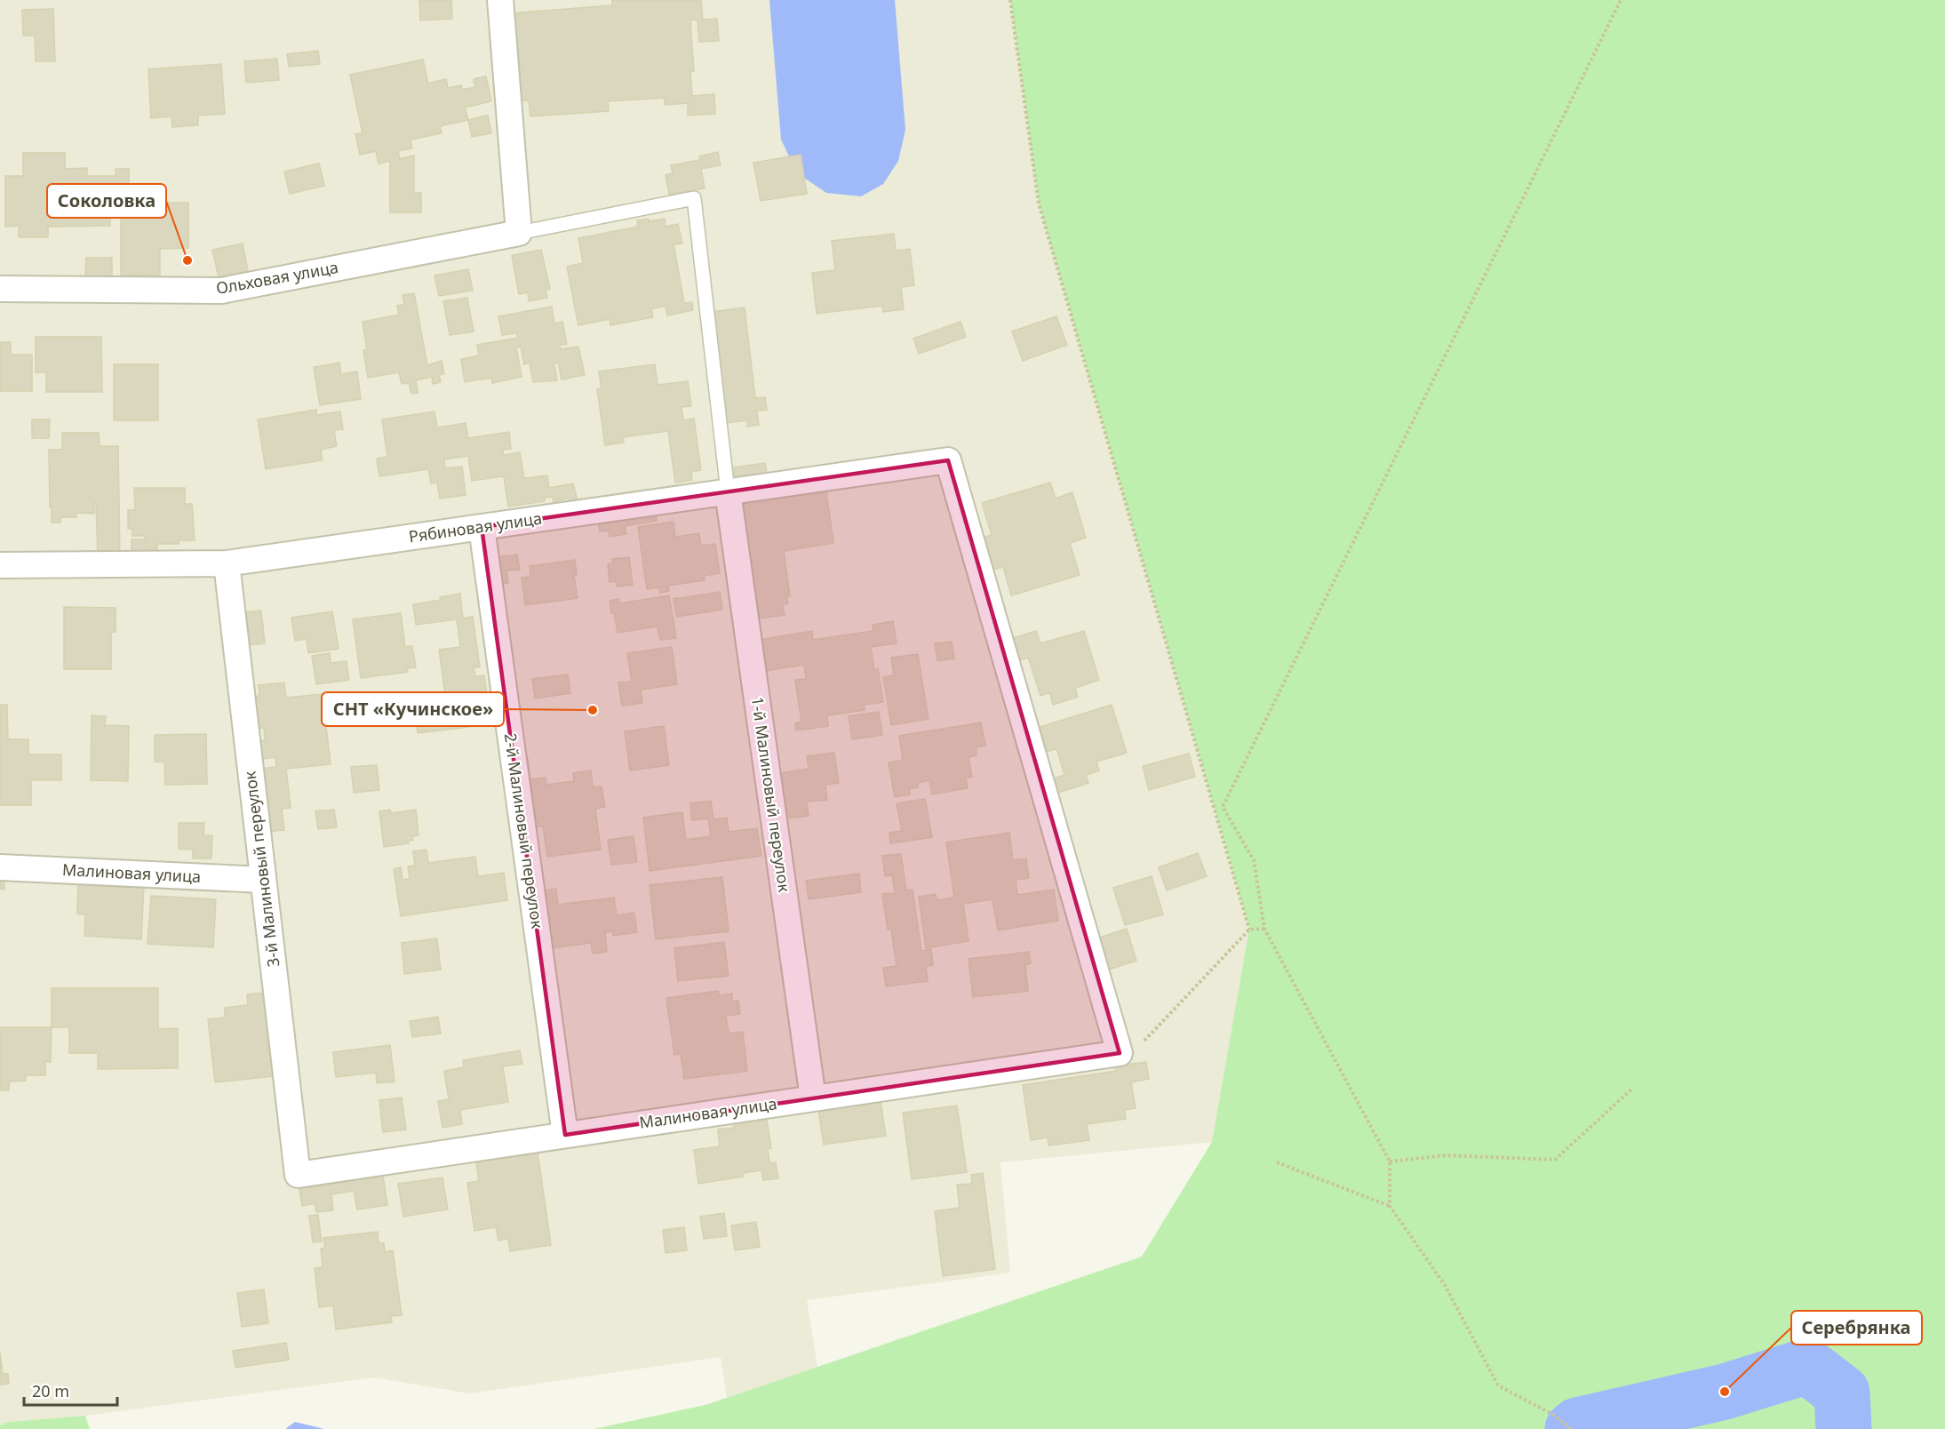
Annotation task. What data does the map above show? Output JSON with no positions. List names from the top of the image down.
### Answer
{
  "streets": {
    "street": [
      "Ольховая улица",
      "Рябиновая улица",
      "1-й Малиновый переулок",
      "2-й Малиновый переулок",
      "3-й Малиновый переулок",
      "Малиновая улица"
    ]
  },
  "crossings": [
    ["Рябиновая улица", "1-й Малиновый переулок"],
    ["Рябиновая улица", "2-й Малиновый переулок"],
    ["Рябиновая улица", "3-й Малиновый переулок"],
    ["Рябиновая улица", "Малиновая улица"],
    ["1-й Малиновый переулок", "Малиновая улица"],
    ["2-й Малиновый переулок", "Малиновая улица"],
    ["3-й Малиновый переулок", "Малиновая улица"]
  ],
  "places": ["Соколовка", "СНТ «Кучинское»", "Серебрянка"],
  "scale_bar": "20 m"
}
